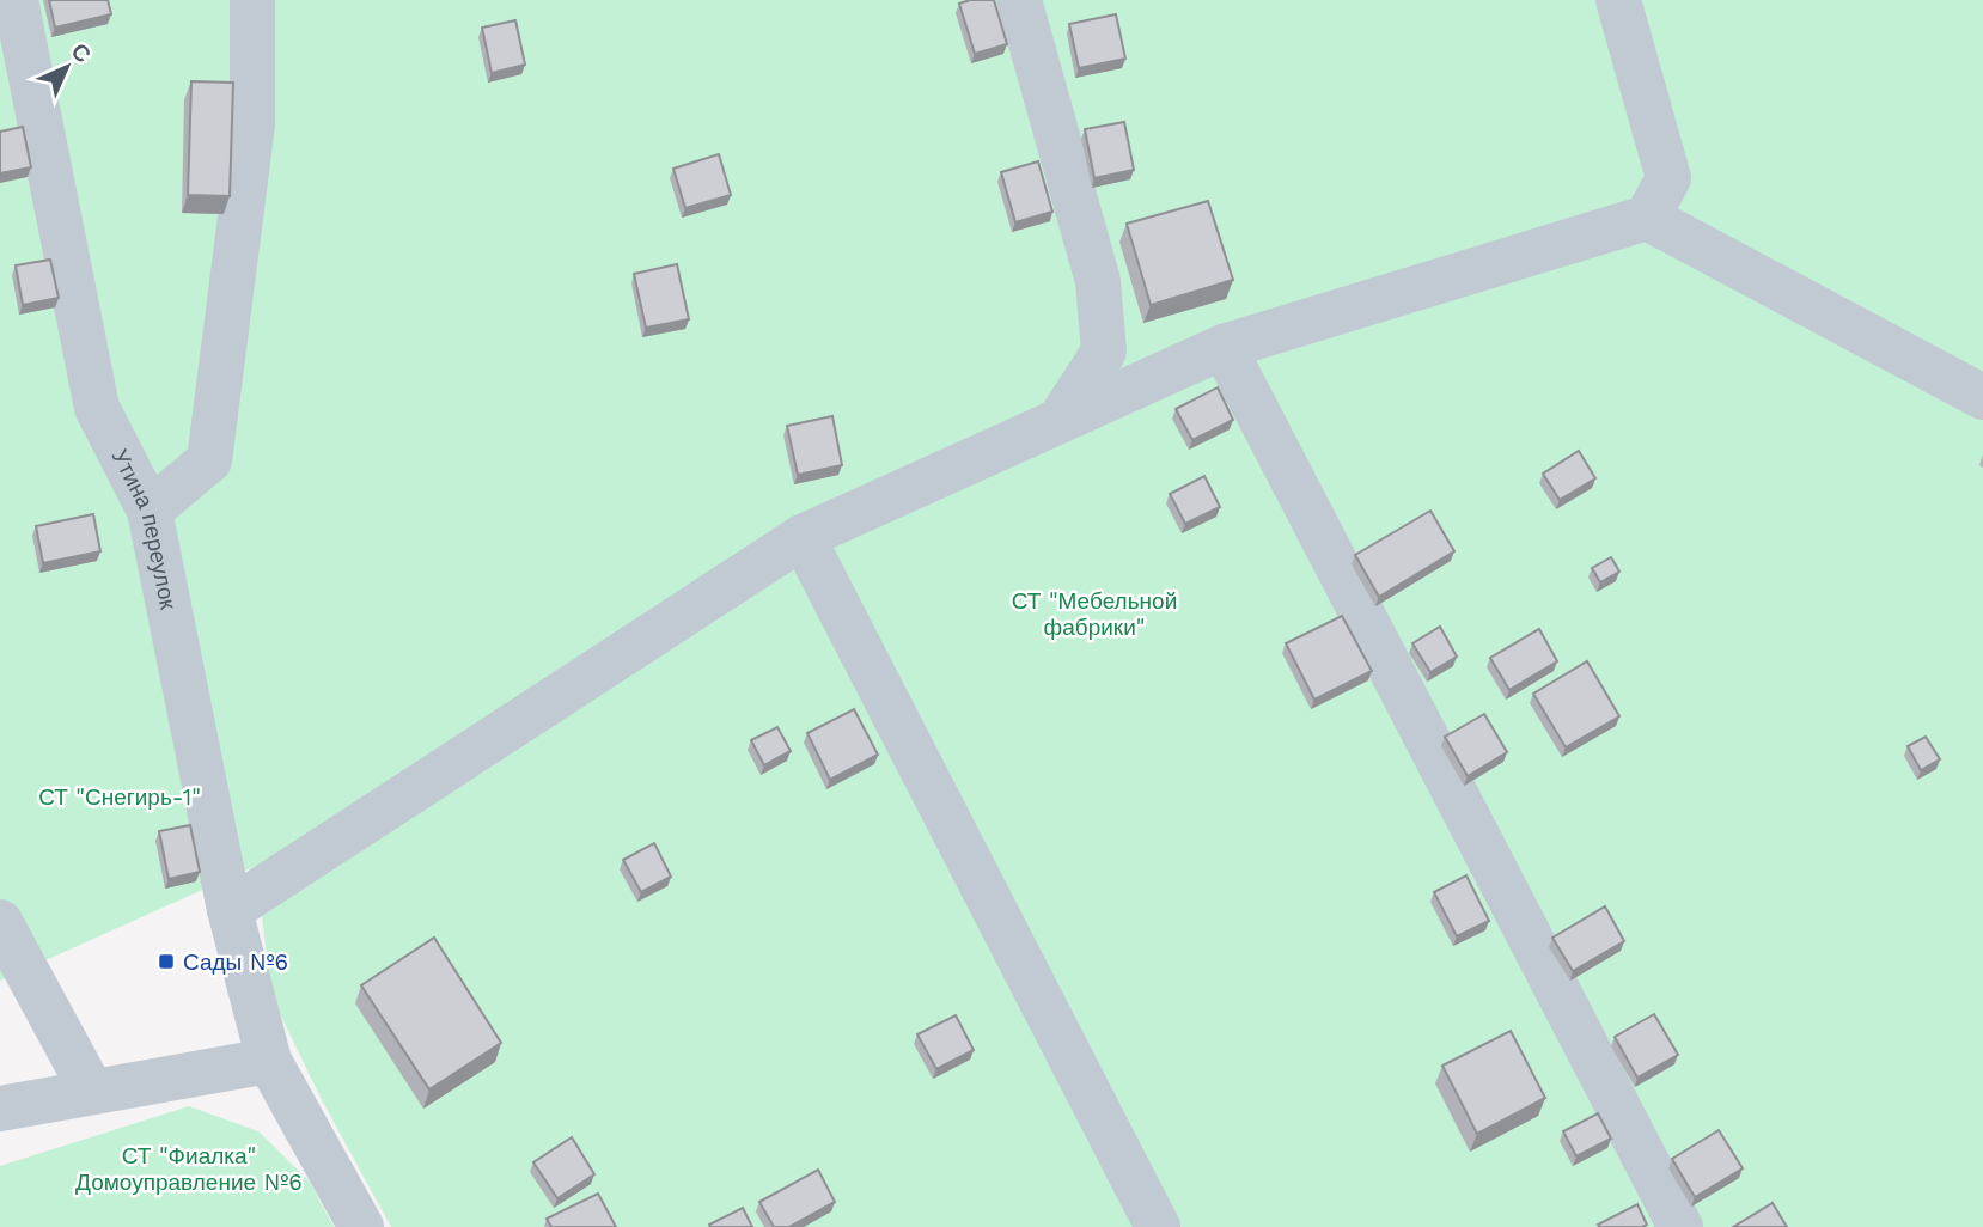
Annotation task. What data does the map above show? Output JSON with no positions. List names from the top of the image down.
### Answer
{
  "streets": {
    "street": ["Утина переулок"]
  },
  "parks": ["СТ \"Мебельной фабрики\"", "СТ \"Снегирь-1\"", "СТ \"Фиалка\" Домоуправление №6"],
  "places": {
    "transit": ["Сады №6"]
  },
  "north": "top right"
}
